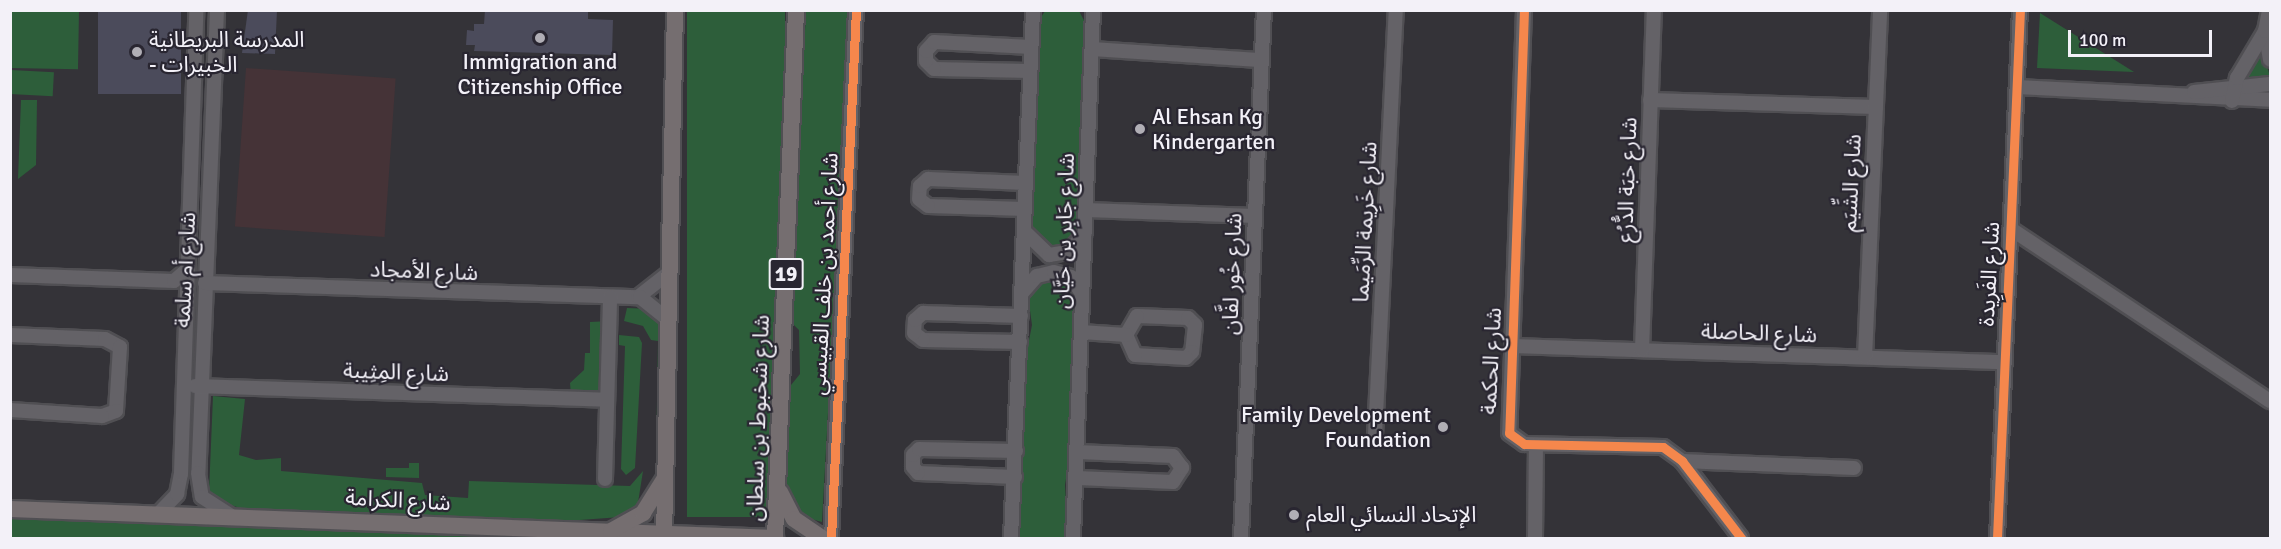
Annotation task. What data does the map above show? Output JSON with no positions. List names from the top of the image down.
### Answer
{
  "streets": {
    "main road": ["19", "شارع شخبوط بن سلطان", "شارع الكرامة"],
    "street": [
      "شارع خبَة الدُّرُع",
      "شارع الشِّيَم",
      "شارع خَرِيمة الرِّمَيما",
      "شارع جَابِر بن حَيَّان",
      "شارع أم سلمة",
      "شارع الأمجاد",
      "شارع أحمد بن خلف القبيسي",
      "شارع خُور لفَّان",
      "شارع الفَرِيدة",
      "شارع الحاصلة",
      "شارع الحكمة",
      "شارع المِثِيبة"
    ]
  },
  "crossings": [
    ["شارع خبَة الدُّرُع", "شارع الحاصلة"],
    ["شارع الشِّيَم", "شارع الحاصلة"],
    ["شارع أم سلمة", "شارع الأمجاد"],
    ["شارع أم سلمة", "شارع المِثِيبة"],
    ["شارع أم سلمة", "شارع الكرامة"],
    ["شارع الفَرِيدة", "شارع الحاصلة"],
    ["شارع الحاصلة", "شارع الحكمة"],
    ["شارع شخبوط بن سلطان", "شارع الكرامة"]
  ],
  "places": [
    "Immigration and Citizenship Office",
    "المدرسة البريطانية - الخبيرات",
    "Al Ehsan Kg Kindergarten",
    "Family Development Foundation",
    "الإتحاد النسائي العام"
  ],
  "scale_bar": "100 m"
}
